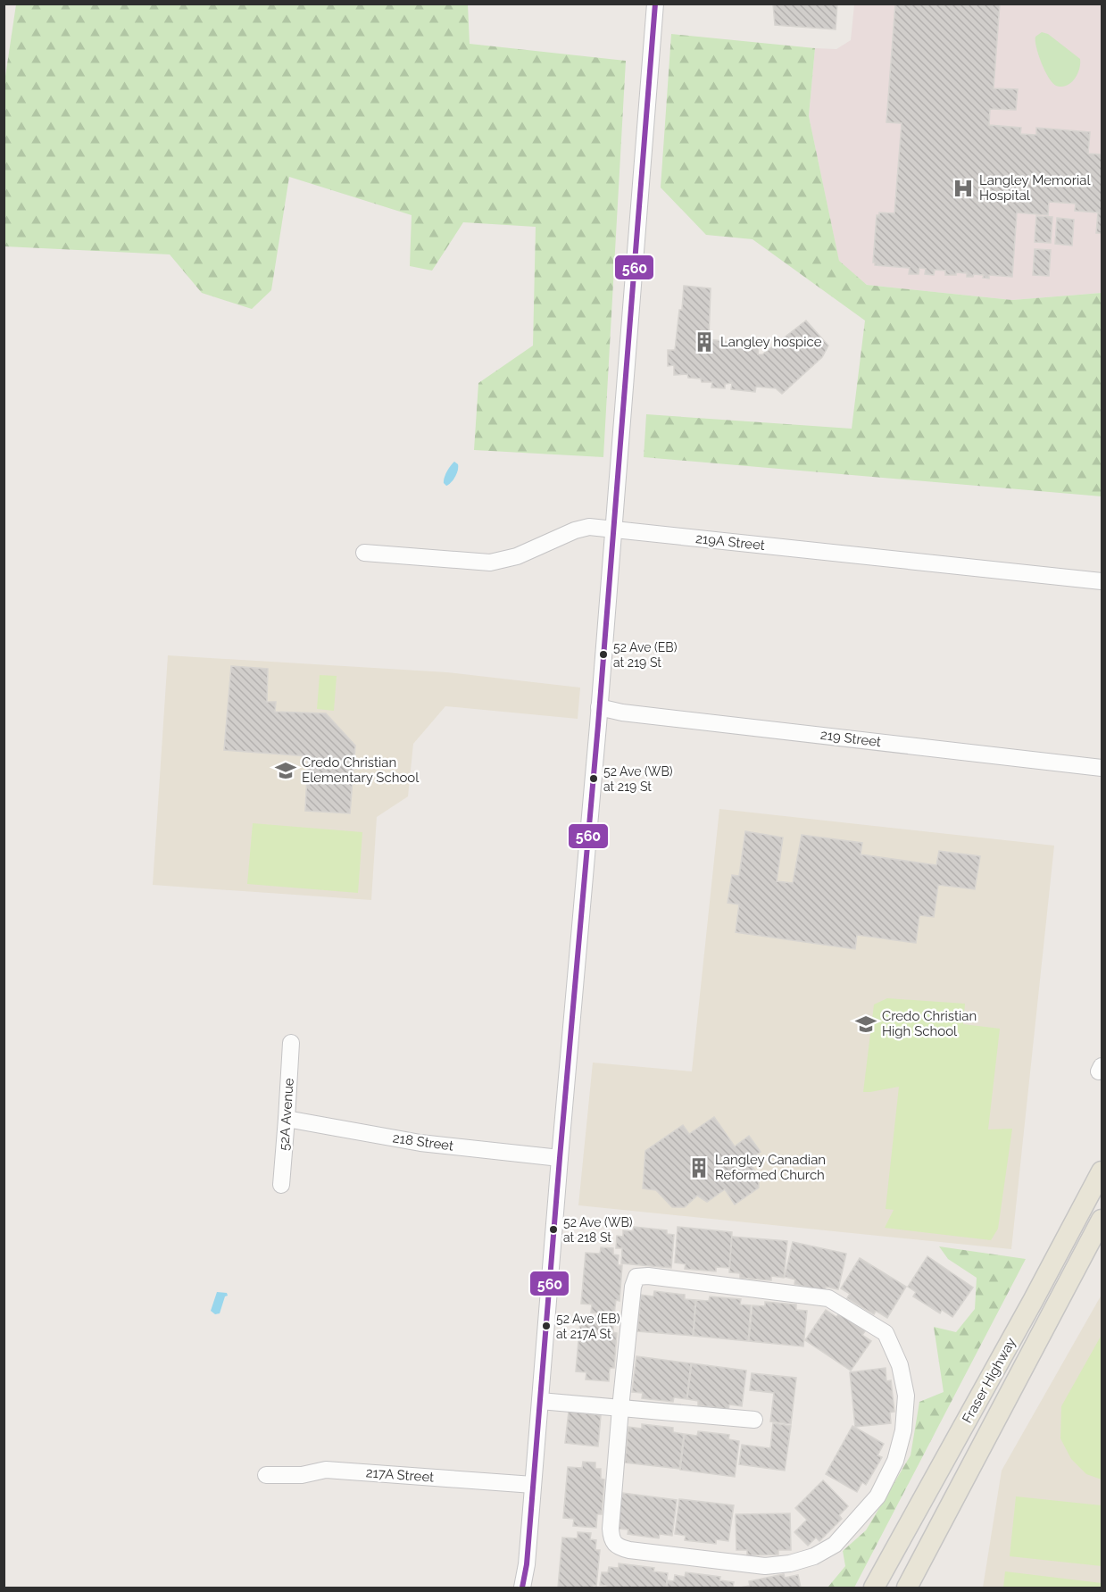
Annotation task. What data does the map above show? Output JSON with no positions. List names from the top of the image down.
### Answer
{
  "streets": {
    "main road": ["Fraser Highway"],
    "street": [
      "219A Street",
      "219 Street",
      "52A Avenue",
      "218 Street",
      "217A Street"
    ]
  },
  "crossings": [
    ["52A Avenue", "218 Street"]
  ],
  "places": {
    "hospital": ["Langley Memorial Hospital"],
    "building": ["Langley hospice", "Langley Canadian Reformed Church"],
    "other": [
      "52 Ave (EB) at 219 St",
      "52 Ave (WB) at 219 St",
      "52 Ave (WB) at 218 St",
      "52 Ave (EB) at 217A St"
    ],
    "school or university": ["Credo Christian Elementary School", "Credo Christian High School"]
  },
  "lines": ["transit line 560"]
}
